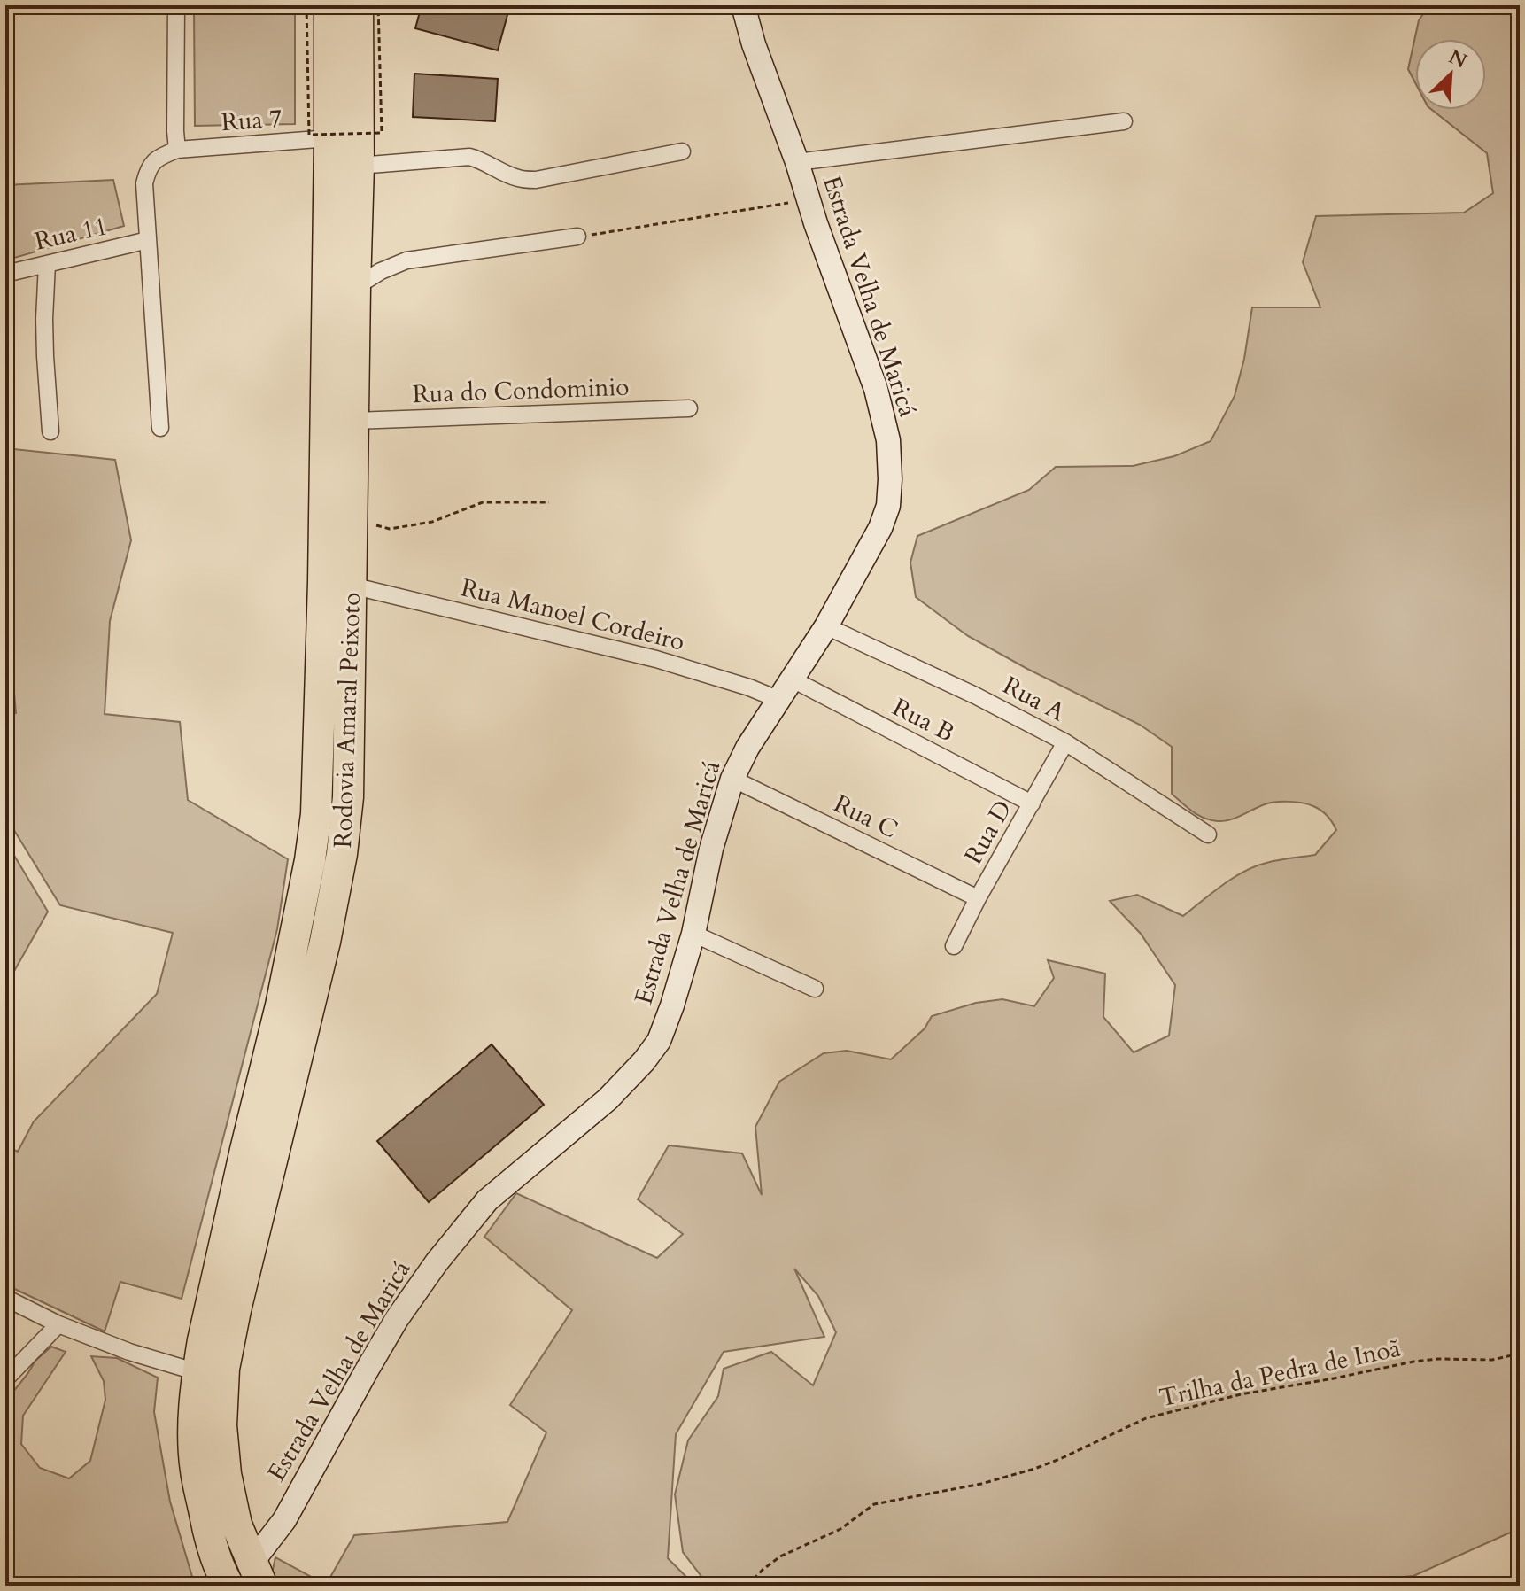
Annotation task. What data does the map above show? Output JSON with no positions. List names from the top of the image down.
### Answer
{
  "streets": {
    "highway": ["Rodovia Amaral Peixoto"],
    "street": [
      "Rua 7",
      "Rua 11",
      "Estrada Velha de Maricá",
      "Rua do Condominio",
      "Rua Manoel Cordeiro",
      "Rua A",
      "Rua B",
      "Rua C",
      "Rua D"
    ],
    "path": ["Trilha da Pedra de Inoã"]
  },
  "crossings": [
    ["Rua 7", "Rodovia Amaral Peixoto"],
    ["Estrada Velha de Maricá", "Rua Manoel Cordeiro"],
    ["Estrada Velha de Maricá", "Rua A"],
    ["Estrada Velha de Maricá", "Rua B"],
    ["Estrada Velha de Maricá", "Rodovia Amaral Peixoto"],
    ["Estrada Velha de Maricá", "Rua C"],
    ["Rua do Condominio", "Rodovia Amaral Peixoto"],
    ["Rua Manoel Cordeiro", "Rodovia Amaral Peixoto"],
    ["Rua A", "Rua D"],
    ["Rua B", "Rua D"],
    ["Rua C", "Rua D"]
  ],
  "north": "top right"
}
